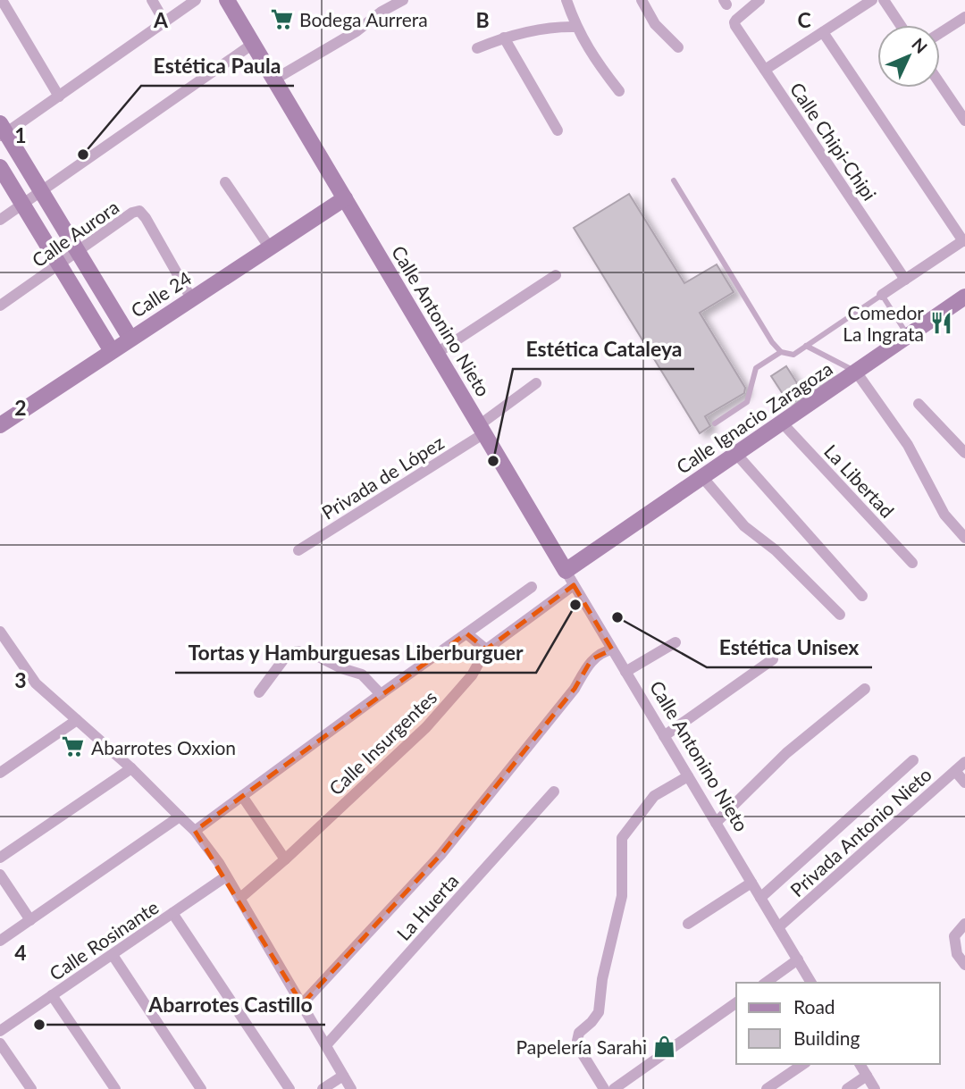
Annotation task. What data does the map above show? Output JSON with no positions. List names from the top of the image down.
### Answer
{
  "streets": {
    "main road": ["Calle 24", "Calle Antonino Nieto", "Calle Ignacio Zaragoza"],
    "street": [
      "Calle Chipi-Chipi",
      "Calle Aurora",
      "Privada de López",
      "La Libertad",
      "Calle Insurgentes",
      "Privada Antonio Nieto",
      "La Huerta",
      "Calle Rosinante"
    ]
  },
  "crossings": [
    ["Calle Aurora", "Calle 24"],
    ["Calle 24", "Calle Antonino Nieto"],
    ["Calle Antonino Nieto", "Calle Ignacio Zaragoza"],
    ["Calle Antonino Nieto", "Privada de López"],
    ["Calle Antonino Nieto", "Calle Insurgentes"],
    ["Calle Antonino Nieto", "Privada Antonio Nieto"],
    ["Calle Ignacio Zaragoza", "La Libertad"],
    ["Calle Ignacio Zaragoza", "Calle Insurgentes"]
  ],
  "places": {
    "supermarket": ["Bodega Aurrera", "Abarrotes Oxxion"],
    "other": [
      "Estética Paula",
      "Estética Cataleya",
      "Tortas y Hamburguesas Liberburguer",
      "Estética Unisex",
      "Abarrotes Castillo"
    ],
    "restaurant": ["Comedor La Ingrata"],
    "shop": ["Papelería Sarahi"]
  },
  "legend": ["Road", "Building"],
  "north": "top right",
  "grid": {
    "columns": ["A", "B", "C"],
    "rows": [
      "1",
      "2",
      "3",
      "4"
    ]
  }
}
